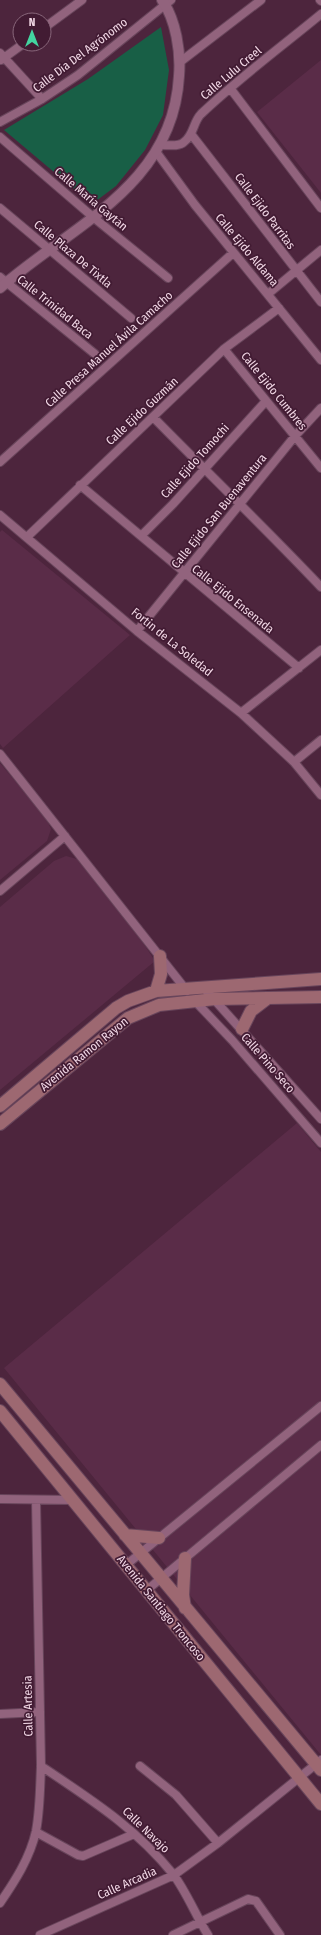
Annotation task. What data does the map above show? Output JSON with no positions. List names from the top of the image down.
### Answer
{
  "streets": {
    "main road": ["Avenida Ramon Rayon", "Avenida Santiago Troncoso"],
    "street": [
      "Calle Día Del Agrónomo",
      "Calle Lulu Creel",
      "Calle María Gaytán",
      "Calle Ejido Parritas",
      "Calle Ejido Aldama",
      "Calle Plaza De Tixtla",
      "Calle Trinidad Baca",
      "Calle Presa Manuel Ávila Camacho",
      "Calle Ejido Cumbres",
      "Calle Ejido Guzmán",
      "Calle Ejido Tomochi",
      "Calle Ejido San Buenaventura",
      "Calle Ejido Ensenada",
      "Fortin de La Soledad",
      "Calle Pino Seco",
      "Calle Artesia",
      "Calle Navajo",
      "Calle Arcadia"
    ]
  },
  "crossings": [
    ["Calle Lulu Creel", "Calle Ejido Parritas"],
    ["Calle Ejido Aldama", "Calle Presa Manuel Ávila Camacho"],
    ["Calle Ejido Aldama", "Calle Ejido Guzmán"],
    ["Calle Ejido Cumbres", "Calle Ejido Guzmán"],
    ["Calle Ejido Cumbres", "Calle Ejido Tomochi"],
    ["Calle Ejido Cumbres", "Calle Ejido San Buenaventura"],
    ["Calle Ejido Guzmán", "Calle Ejido Ensenada"],
    ["Calle Ejido Guzmán", "Fortin de La Soledad"],
    ["Calle Ejido Tomochi", "Calle Ejido Ensenada"],
    ["Calle Ejido San Buenaventura", "Calle Ejido Ensenada"],
    ["Calle Ejido San Buenaventura", "Fortin de La Soledad"],
    ["Avenida Ramon Rayon", "Calle Pino Seco"],
    ["Avenida Santiago Troncoso", "Calle Arcadia"],
    ["Calle Artesia", "Calle Navajo"],
    ["Calle Navajo", "Calle Arcadia"]
  ],
  "north": "top"
}
